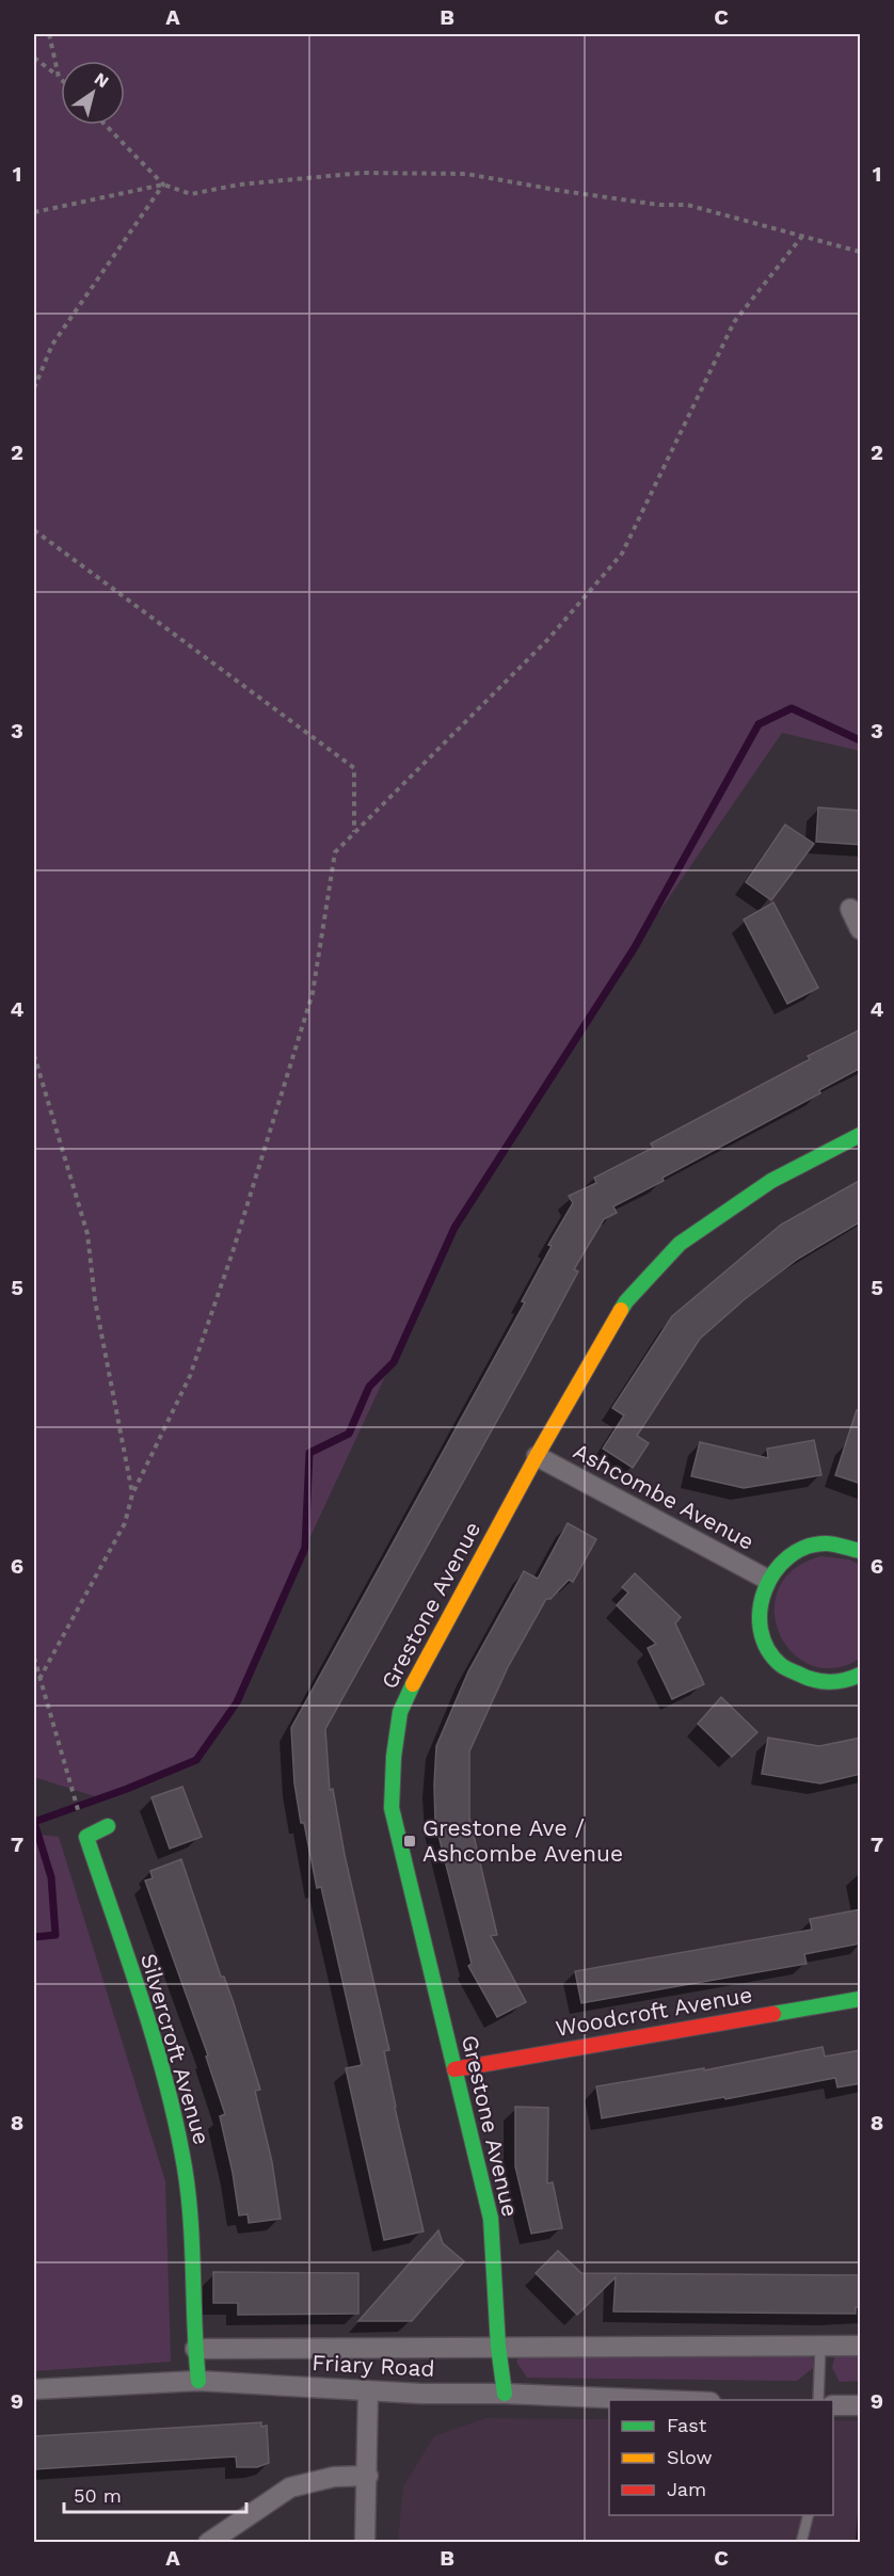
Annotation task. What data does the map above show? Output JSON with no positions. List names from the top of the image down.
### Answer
{
  "streets": {
    "street": [
      "Ashcombe Avenue",
      "Grestone Avenue",
      "Woodcroft Avenue",
      "Silvercroft Avenue",
      "Friary Road"
    ]
  },
  "crossings": [
    ["Ashcombe Avenue", "Grestone Avenue"],
    ["Grestone Avenue", "Woodcroft Avenue"],
    ["Grestone Avenue", "Friary Road"],
    ["Silvercroft Avenue", "Friary Road"]
  ],
  "places": {
    "transit": ["Grestone Ave / Ashcombe Avenue"]
  },
  "legend": ["Fast", "Slow", "Jam"],
  "scale_bar": "50 m",
  "north": "top right",
  "grid": {
    "columns": ["A", "B", "C"],
    "rows": [
      "1",
      "2",
      "3",
      "4",
      "5",
      "6",
      "7",
      "8",
      "9"
    ]
  }
}
